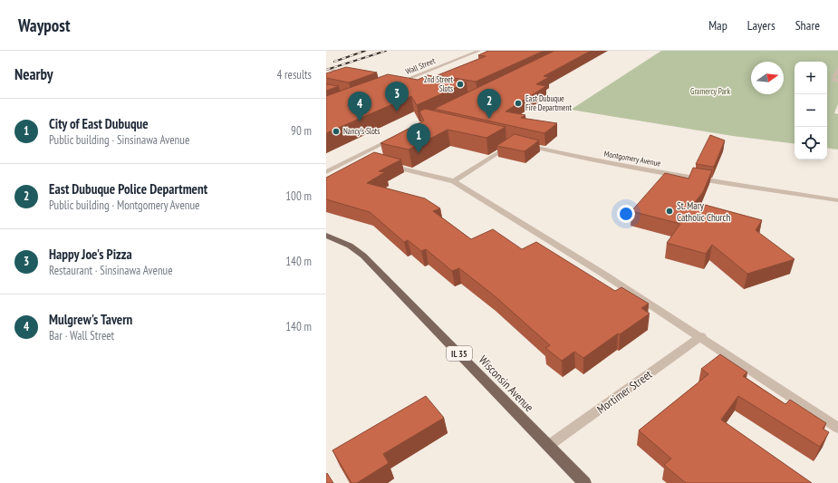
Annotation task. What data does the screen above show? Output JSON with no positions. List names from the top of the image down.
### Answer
{
  "streets": {
    "main road": ["IL 35", "Wisconsin Avenue"],
    "street": ["Wall Street", "Montgomery Avenue", "Mortimer Street"]
  },
  "crossings": [
    ["Wisconsin Avenue", "Mortimer Street"]
  ],
  "parks": ["Gramercy Park"],
  "places": [
    "2nd Street Slots",
    "East Dubuque Fire Department",
    "Nancy's Slots",
    "St. Mary Catholic Church"
  ],
  "north": "right",
  "page": {
    "header": "Waypost",
    "nav": ["Map", "Layers", "Share"],
    "heading": ["Nearby", "4 results"],
    "map_buttons": ["+", "−"],
    "pins": [
      "3",
      "2",
      "4",
      "1"
    ],
    "list": [
      {
        "mark": "1",
        "name": "City of East Dubuque",
        "note": "Public building · Sinsinawa Avenue",
        "value": "90 m"
      },
      {
        "mark": "2",
        "name": "East Dubuque Police Department",
        "note": "Public building · Montgomery Avenue",
        "value": "100 m"
      },
      {
        "mark": "3",
        "name": "Happy Joe's Pizza",
        "note": "Restaurant · Sinsinawa Avenue",
        "value": "140 m"
      },
      {
        "mark": "4",
        "name": "Mulgrew's Tavern",
        "note": "Bar · Wall Street",
        "value": "140 m"
      }
    ]
  }
}
